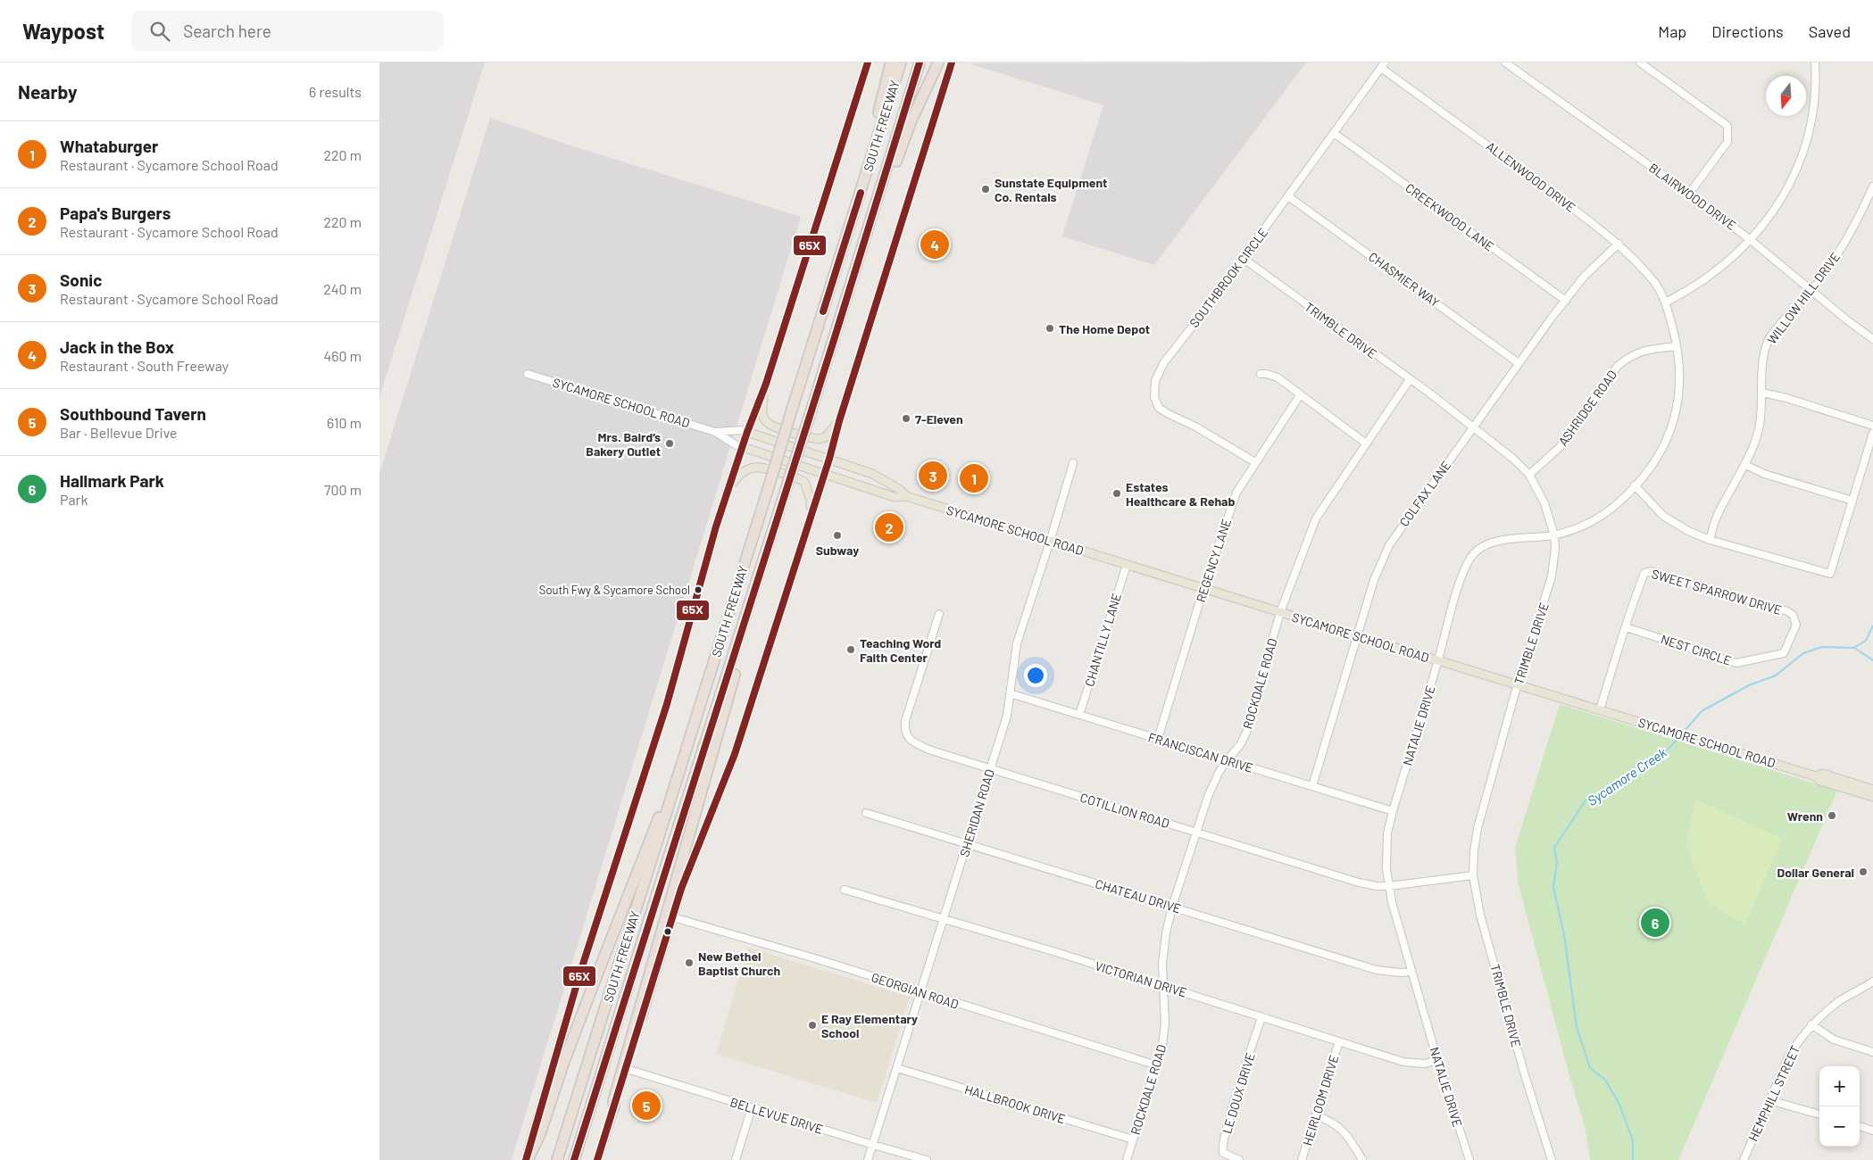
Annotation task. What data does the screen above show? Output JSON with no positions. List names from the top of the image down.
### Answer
{
  "streets": {
    "highway": ["SOUTH FREEWAY"],
    "main road": ["SYCAMORE SCHOOL ROAD"],
    "street": [
      "ALLENWOOD DRIVE",
      "BLAIRWOOD DRIVE",
      "CREEKWOOD LANE",
      "SOUTHBROOK CIRCLE",
      "CHASMIER WAY",
      "WILLOW HILL DRIVE",
      "TRIMBLE DRIVE",
      "ASHRIDGE ROAD",
      "COLFAX LANE",
      "REGENCY LANE",
      "SWEET SPARROW DRIVE",
      "CHANTILLY LANE",
      "NEST CIRCLE",
      "ROCKDALE ROAD",
      "NATALIE DRIVE",
      "FRANCISCAN DRIVE",
      "COTILLION ROAD",
      "SHERIDAN ROAD",
      "CHATEAU DRIVE",
      "VICTORIAN DRIVE",
      "GEORGIAN ROAD",
      "LE DOUX DRIVE",
      "HEMPHILL STREET",
      "HEIRLOOM DRIVE",
      "HALLBROOK DRIVE",
      "BELLEVUE DRIVE"
    ]
  },
  "crossings": [
    ["ALLENWOOD DRIVE", "SOUTHBROOK CIRCLE"],
    ["ALLENWOOD DRIVE", "COLFAX LANE"],
    ["ALLENWOOD DRIVE", "NATALIE DRIVE"],
    ["BLAIRWOOD DRIVE", "WILLOW HILL DRIVE"],
    ["CREEKWOOD LANE", "SOUTHBROOK CIRCLE"],
    ["CREEKWOOD LANE", "COLFAX LANE"],
    ["SOUTHBROOK CIRCLE", "CHASMIER WAY"],
    ["SOUTHBROOK CIRCLE", "TRIMBLE DRIVE"],
    ["SOUTHBROOK CIRCLE", "REGENCY LANE"],
    ["CHASMIER WAY", "COLFAX LANE"],
    ["TRIMBLE DRIVE", "SYCAMORE SCHOOL ROAD"],
    ["TRIMBLE DRIVE", "ASHRIDGE ROAD"],
    ["TRIMBLE DRIVE", "COLFAX LANE"],
    ["TRIMBLE DRIVE", "ROCKDALE ROAD"],
    ["TRIMBLE DRIVE", "NATALIE DRIVE"],
    ["TRIMBLE DRIVE", "COTILLION ROAD"],
    ["SYCAMORE SCHOOL ROAD", "COLFAX LANE"],
    ["SYCAMORE SCHOOL ROAD", "REGENCY LANE"],
    ["SYCAMORE SCHOOL ROAD", "SWEET SPARROW DRIVE"],
    ["SYCAMORE SCHOOL ROAD", "CHANTILLY LANE"],
    ["SYCAMORE SCHOOL ROAD", "ROCKDALE ROAD"],
    ["SYCAMORE SCHOOL ROAD", "NATALIE DRIVE"],
    ["SYCAMORE SCHOOL ROAD", "SHERIDAN ROAD"],
    ["ASHRIDGE ROAD", "NATALIE DRIVE"],
    ["COLFAX LANE", "FRANCISCAN DRIVE"],
    ["REGENCY LANE", "FRANCISCAN DRIVE"],
    ["SWEET SPARROW DRIVE", "NEST CIRCLE"],
    ["CHANTILLY LANE", "FRANCISCAN DRIVE"],
    ["ROCKDALE ROAD", "FRANCISCAN DRIVE"],
    ["ROCKDALE ROAD", "COTILLION ROAD"],
    ["ROCKDALE ROAD", "CHATEAU DRIVE"],
    ["ROCKDALE ROAD", "VICTORIAN DRIVE"],
    ["ROCKDALE ROAD", "GEORGIAN ROAD"],
    ["ROCKDALE ROAD", "HALLBROOK DRIVE"],
    ["NATALIE DRIVE", "FRANCISCAN DRIVE"],
    ["NATALIE DRIVE", "COTILLION ROAD"],
    ["NATALIE DRIVE", "CHATEAU DRIVE"],
    ["NATALIE DRIVE", "VICTORIAN DRIVE"],
    ["FRANCISCAN DRIVE", "SHERIDAN ROAD"],
    ["COTILLION ROAD", "SHERIDAN ROAD"],
    ["SHERIDAN ROAD", "CHATEAU DRIVE"],
    ["SHERIDAN ROAD", "VICTORIAN DRIVE"],
    ["SHERIDAN ROAD", "GEORGIAN ROAD"],
    ["SHERIDAN ROAD", "HALLBROOK DRIVE"],
    ["SHERIDAN ROAD", "BELLEVUE DRIVE"],
    ["VICTORIAN DRIVE", "LE DOUX DRIVE"],
    ["VICTORIAN DRIVE", "HEIRLOOM DRIVE"]
  ],
  "water": ["Sycamore Creek"],
  "places": [
    "Sunstate Equipment Co. Rentals",
    "The Home Depot",
    "7-Eleven",
    "Mrs. Baird’s Bakery Outlet",
    "Estates Healthcare & Rehab",
    "Subway",
    "South Fwy & Sycamore School",
    "Teaching Word Faith Center",
    "Wrenn",
    "Dollar General",
    "New Bethel Baptist Church",
    "E Ray Elementary School"
  ],
  "lines": ["transit line 65X"],
  "north": "bottom",
  "page": {
    "header": "Waypost",
    "search": "Search here",
    "nav": ["Map", "Directions", "Saved"],
    "heading": ["Nearby", "6 results"],
    "list": [
      {
        "mark": "1",
        "name": "Whataburger",
        "note": "Restaurant · Sycamore School Road",
        "value": "220 m"
      },
      {
        "mark": "2",
        "name": "Papa's Burgers",
        "note": "Restaurant · Sycamore School Road",
        "value": "220 m"
      },
      {
        "mark": "3",
        "name": "Sonic",
        "note": "Restaurant · Sycamore School Road",
        "value": "240 m"
      },
      {
        "mark": "4",
        "name": "Jack in the Box",
        "note": "Restaurant · South Freeway",
        "value": "460 m"
      },
      {
        "mark": "5",
        "name": "Southbound Tavern",
        "note": "Bar · Bellevue Drive",
        "value": "610 m"
      },
      {
        "mark": "6",
        "name": "Hallmark Park",
        "note": "Park",
        "value": "700 m"
      }
    ],
    "pins": [
      "4",
      "3",
      "1",
      "2",
      "6",
      "5"
    ],
    "map_buttons": ["+", "−"]
  }
}
